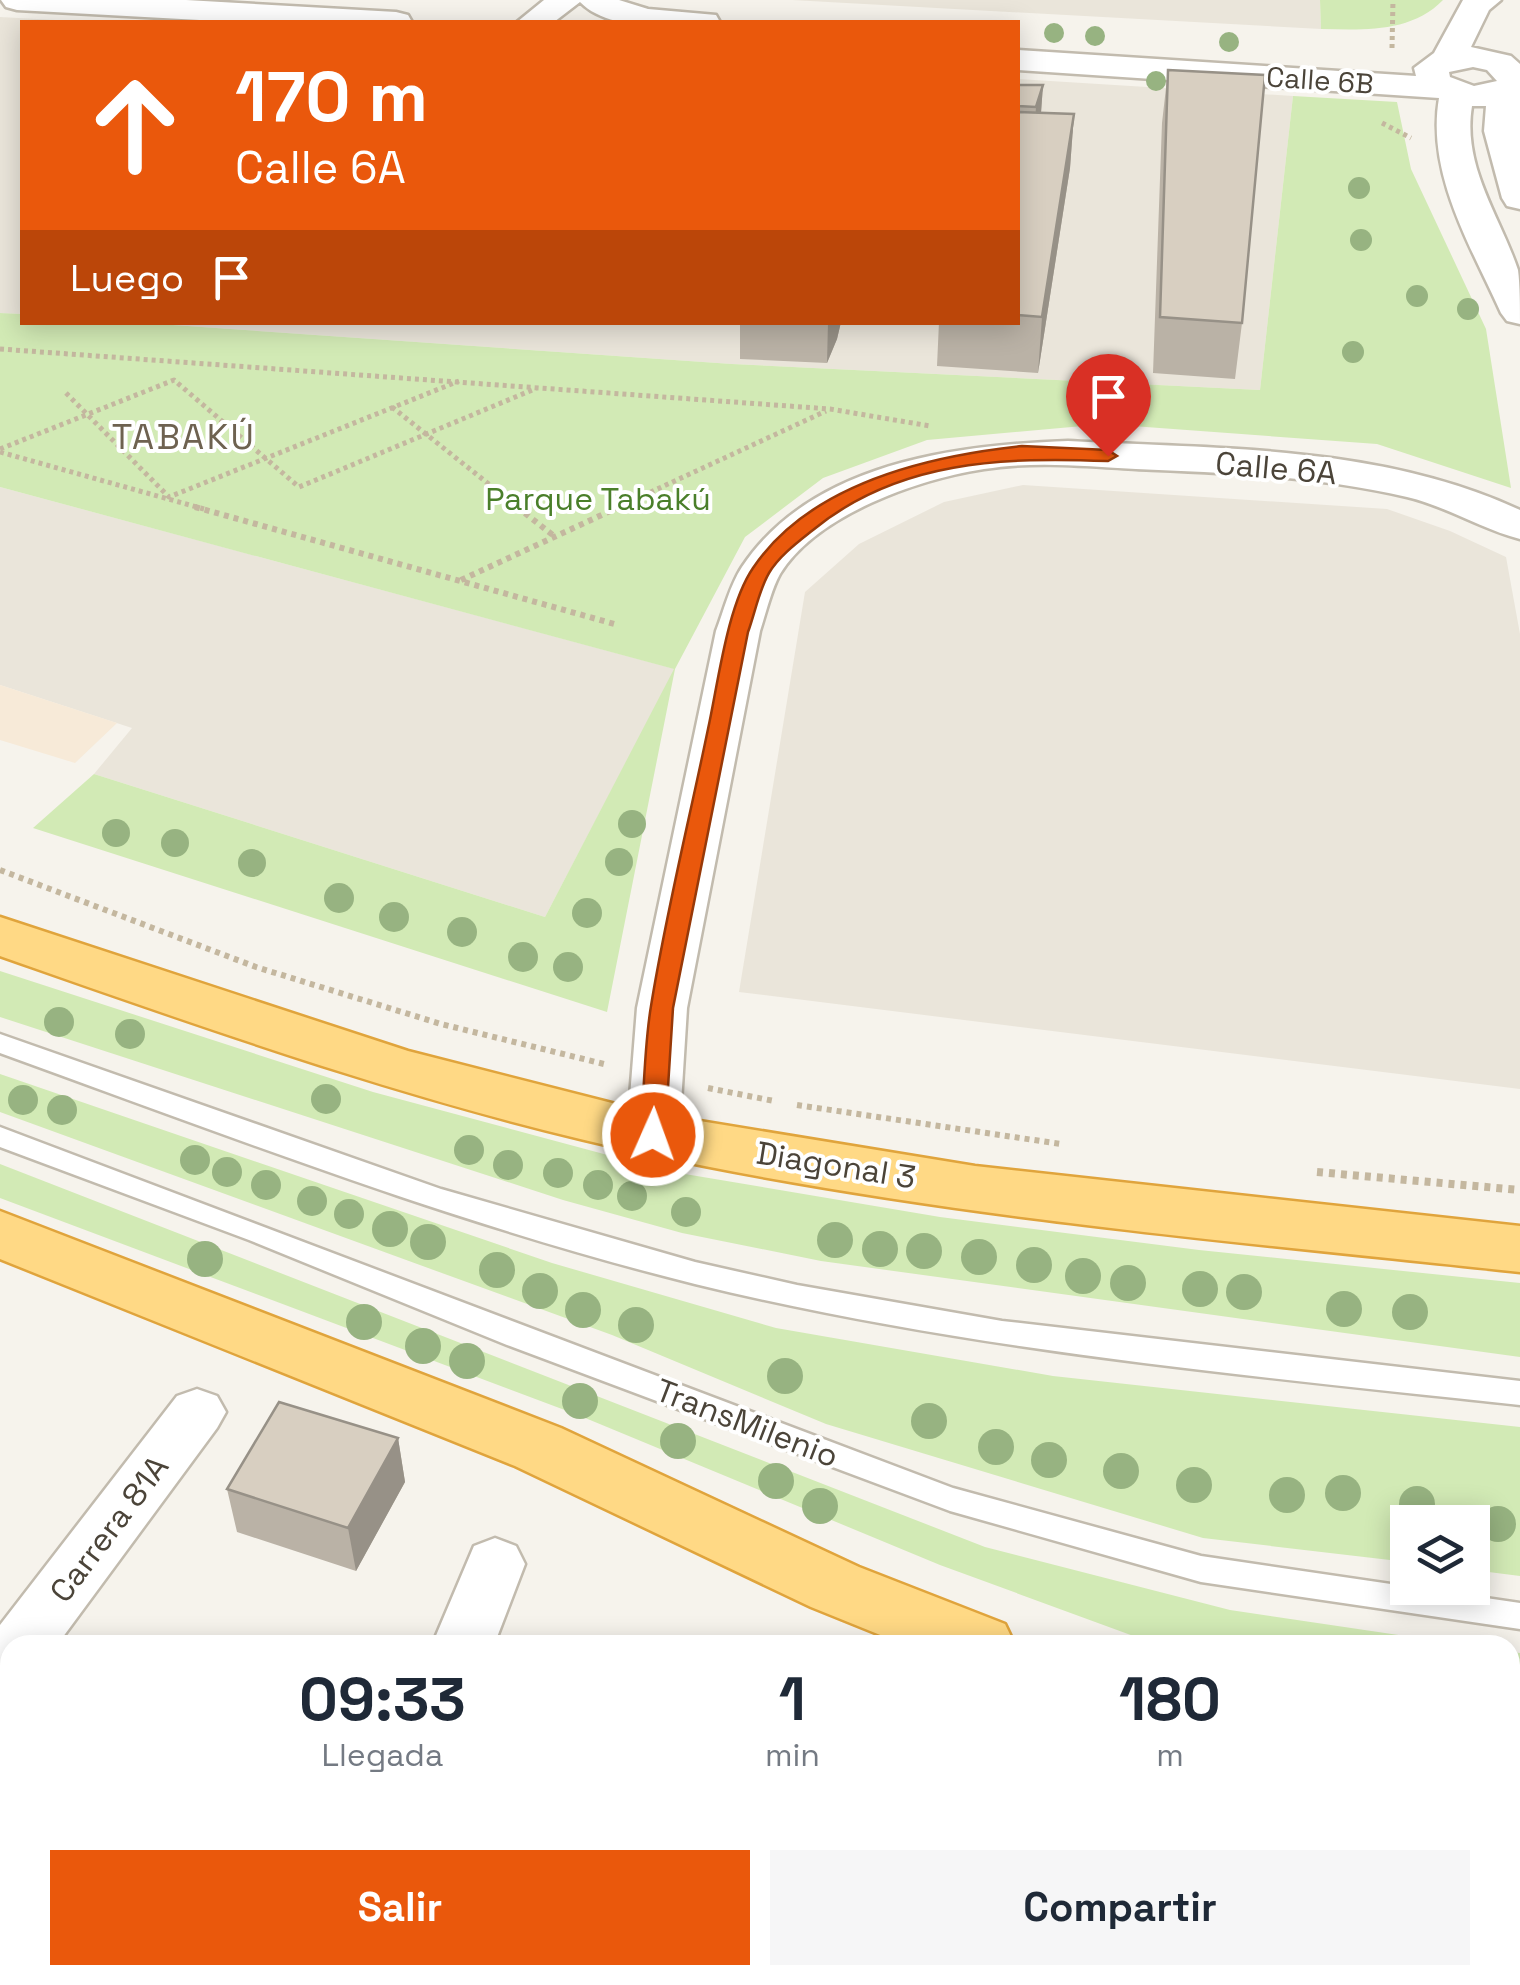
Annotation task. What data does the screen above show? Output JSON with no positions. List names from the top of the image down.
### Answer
{
  "streets": {
    "highway": ["Diagonal 3"],
    "street": ["Calle 6B", "Calle 6A", "Carrera 81A"],
    "lane": ["TransMilenio"]
  },
  "crossings": [
    ["Calle 6A", "Diagonal 3"]
  ],
  "districts": ["TABAKÚ"],
  "parks": ["Parque Tabakú"],
  "page": {
    "turn": ["170 m", "Calle 6A"],
    "then": "Luego",
    "eta": [
      "09:33",
      "Llegada",
      "1",
      "min",
      "180",
      "m"
    ],
    "buttons": ["Salir", "Compartir"]
  }
}
